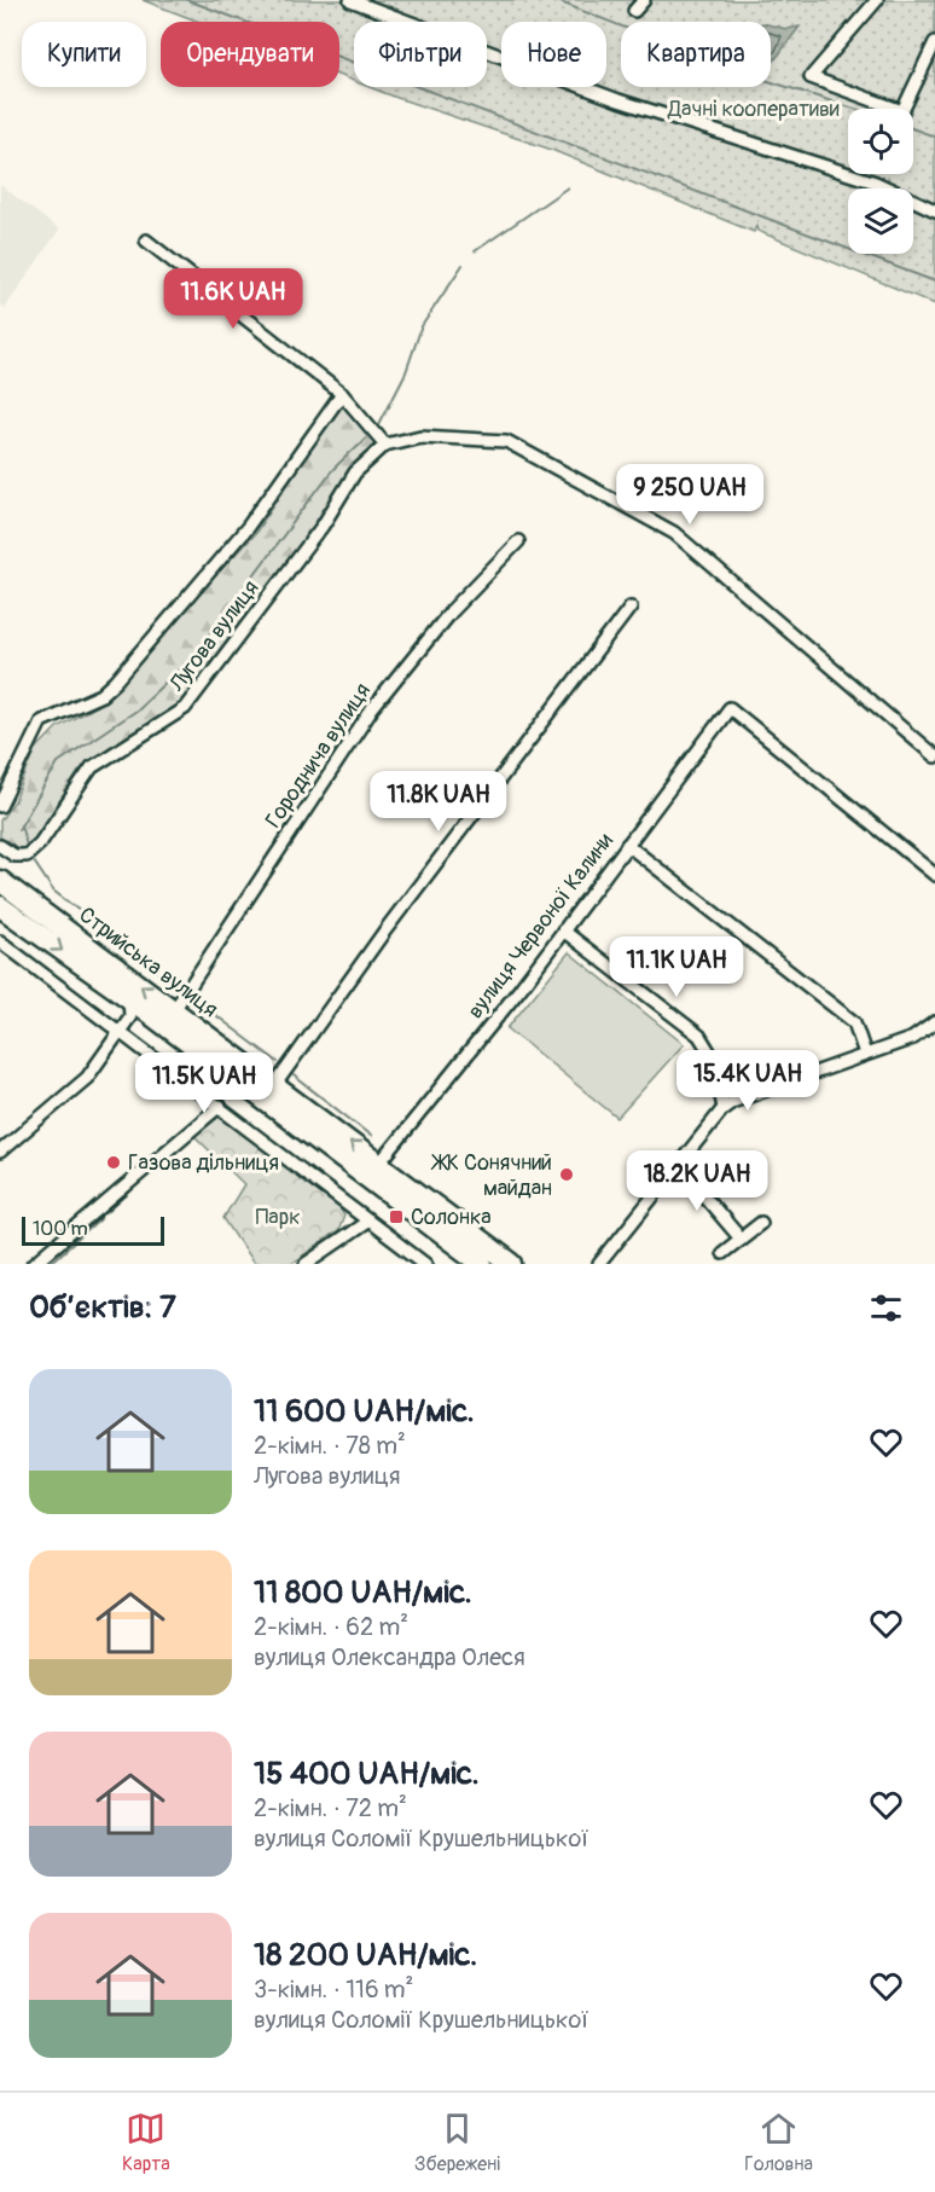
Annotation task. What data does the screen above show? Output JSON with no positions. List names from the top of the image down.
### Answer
{
  "streets": {
    "highway": ["Стрийська вулиця"],
    "street": ["Лугова вулиця", "Городнича вулиця", "вулиця Червоної Калини"]
  },
  "crossings": [
    ["Городнича вулиця", "Стрийська вулиця"],
    ["вулиця Червоної Калини", "Стрийська вулиця"]
  ],
  "parks": ["Дачні кооперативи", "Парк"],
  "places": {
    "other": ["Газова дільниця", "ЖК Сонячний майдан"],
    "transit": ["Солонка"]
  },
  "scale_bar": "100 m",
  "page": {
    "chip": [
      "Купити",
      "Орендувати",
      "Фільтри",
      "Нове",
      "Квартира"
    ],
    "price": [
      "11.6K UAH",
      "9 250 UAH",
      "11.8K UAH",
      "11.1K UAH",
      "15.4K UAH",
      "11.5K UAH",
      "18.2K UAH"
    ],
    "scale": "100 m",
    "heading": "Об’єктів: 7",
    "list": [
      {
        "name": "11 600 UAH/міс.",
        "note": "2-кімн. · 78 m² · Лугова вулиця"
      },
      {
        "name": "11 800 UAH/міс.",
        "note": "2-кімн. · 62 m² · вулиця Олександра Олеся"
      },
      {
        "name": "15 400 UAH/міс.",
        "note": "2-кімн. · 72 m² · вулиця Соломії Крушельницької"
      },
      {
        "name": "18 200 UAH/міс.",
        "note": "3-кімн. · 116 m² · вулиця Соломії Крушельницької"
      }
    ],
    "tabs": ["Карта", "Збережені", "Головна"]
  }
}
